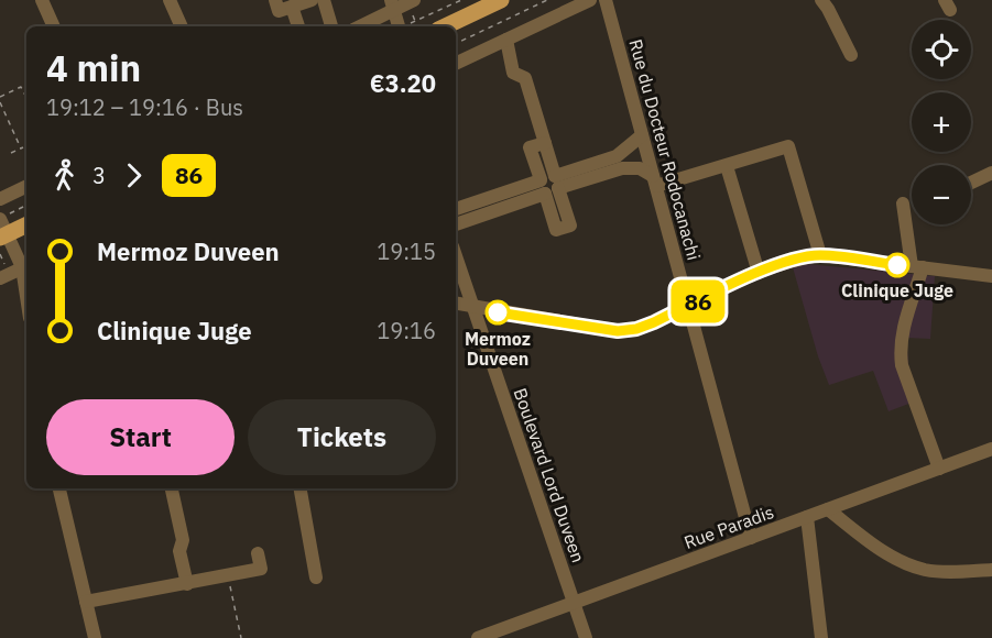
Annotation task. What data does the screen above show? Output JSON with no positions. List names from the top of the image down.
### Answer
{
  "streets": {
    "street": ["Rue du Docteur Rodocanachi", "Boulevard Lord Duveen", "Rue Paradis"]
  },
  "crossings": [
    ["Rue du Docteur Rodocanachi", "Rue Paradis"],
    ["Boulevard Lord Duveen", "Rue Paradis"]
  ],
  "places": ["Clinique Juge", "Mermoz Duveen"],
  "lines": ["bus line 86"],
  "page": {
    "on_map": "86",
    "map_buttons": ["+", "−"],
    "heading": ["4 min", "19:12 – 19:16 · Bus", "€3.20"],
    "legs": ["3", "86"],
    "list": [
      {
        "name": "Mermoz Duveen",
        "value": "19:15"
      },
      {
        "name": "Clinique Juge",
        "value": "19:16"
      }
    ],
    "buttons": ["Start", "Tickets"]
  }
}
